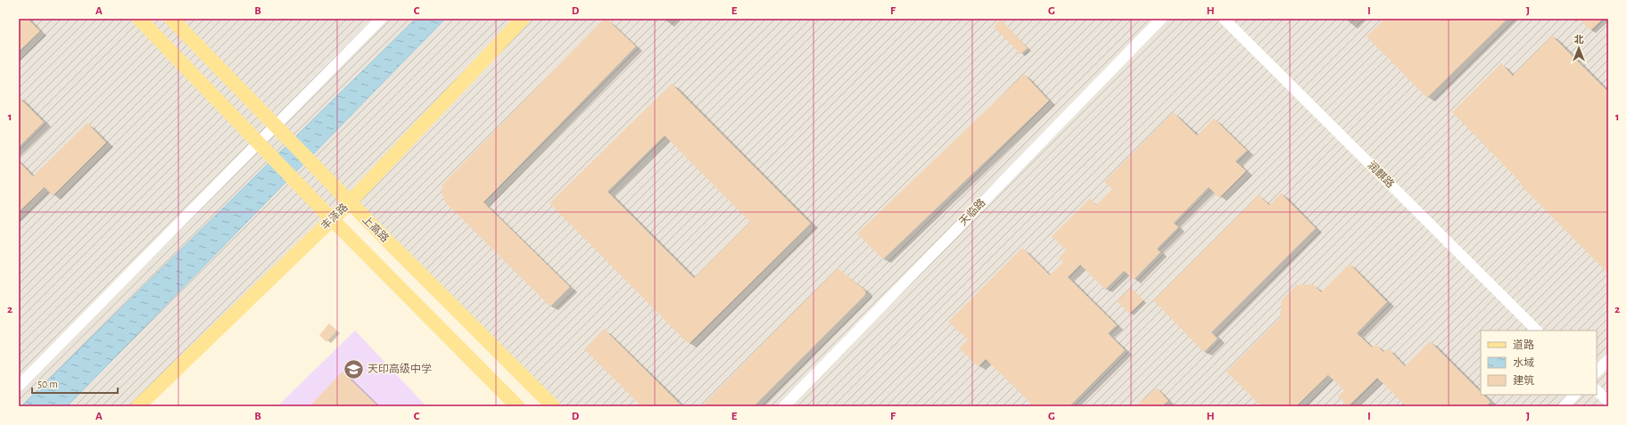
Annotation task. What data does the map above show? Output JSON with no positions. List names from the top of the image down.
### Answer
{
  "streets": {
    "main road": ["丰泽路", "上高路"],
    "street": ["润麒路", "天临路"]
  },
  "crossings": [
    ["丰泽路", "上高路"]
  ],
  "places": {
    "school or university": ["天印高级中学"]
  },
  "legend": ["道路", "水域", "建筑"],
  "scale_bar": "50 m",
  "north": "top",
  "grid": {
    "columns": [
      "A",
      "B",
      "C",
      "D",
      "E",
      "F",
      "G",
      "H",
      "I",
      "J"
    ],
    "rows": ["1", "2"]
  }
}
